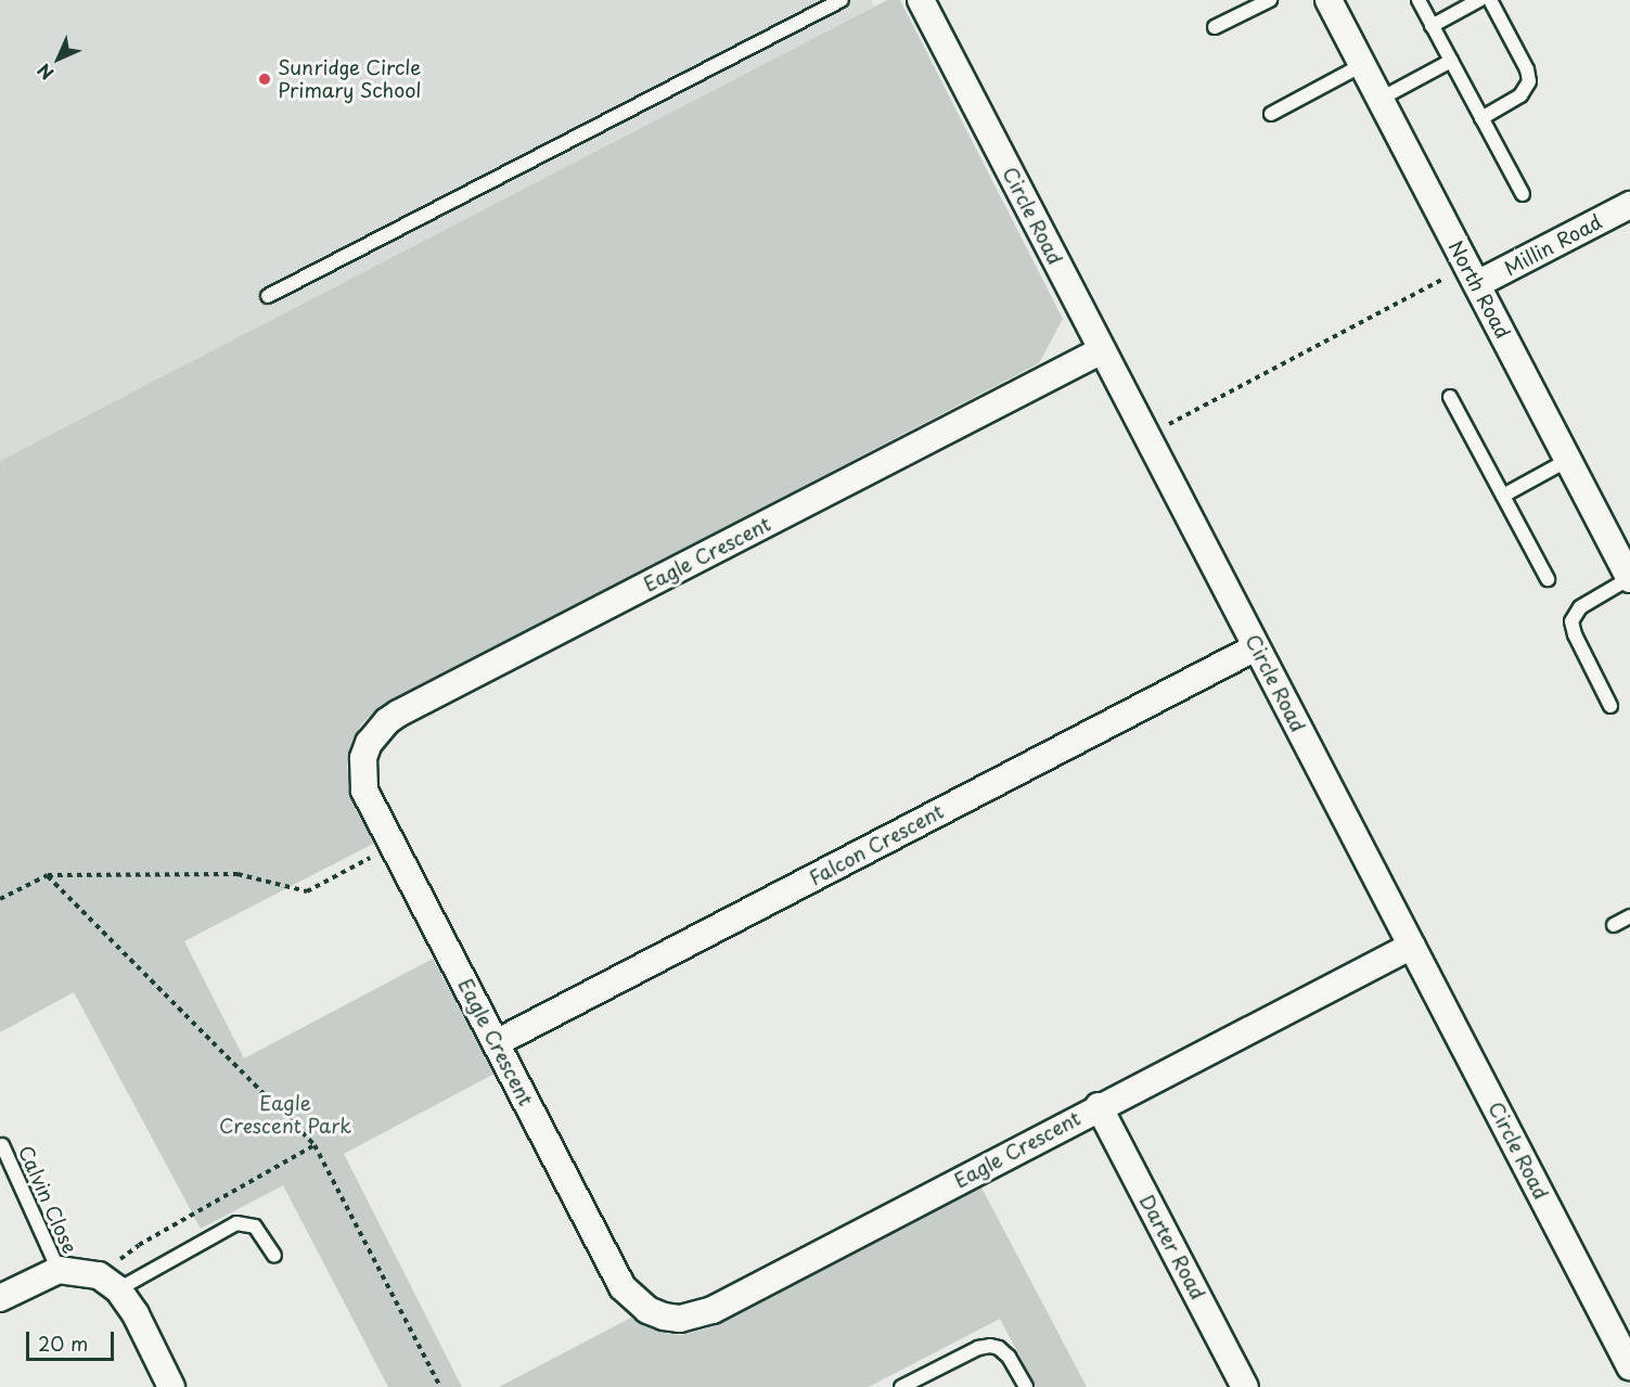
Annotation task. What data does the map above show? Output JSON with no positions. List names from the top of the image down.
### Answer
{
  "streets": {
    "street": [
      "Circle Road",
      "Millin Road",
      "North Road",
      "Eagle Crescent",
      "Falcon Crescent",
      "Darter Road"
    ],
    "lane": ["Calvin Close"]
  },
  "crossings": [
    ["Circle Road", "Eagle Crescent"],
    ["Circle Road", "Falcon Crescent"],
    ["Millin Road", "North Road"],
    ["Eagle Crescent", "Falcon Crescent"],
    ["Eagle Crescent", "Darter Road"]
  ],
  "parks": ["Eagle Crescent Park"],
  "places": ["Sunridge Circle Primary School"],
  "scale_bar": "20 m",
  "north": "bottom left"
}
